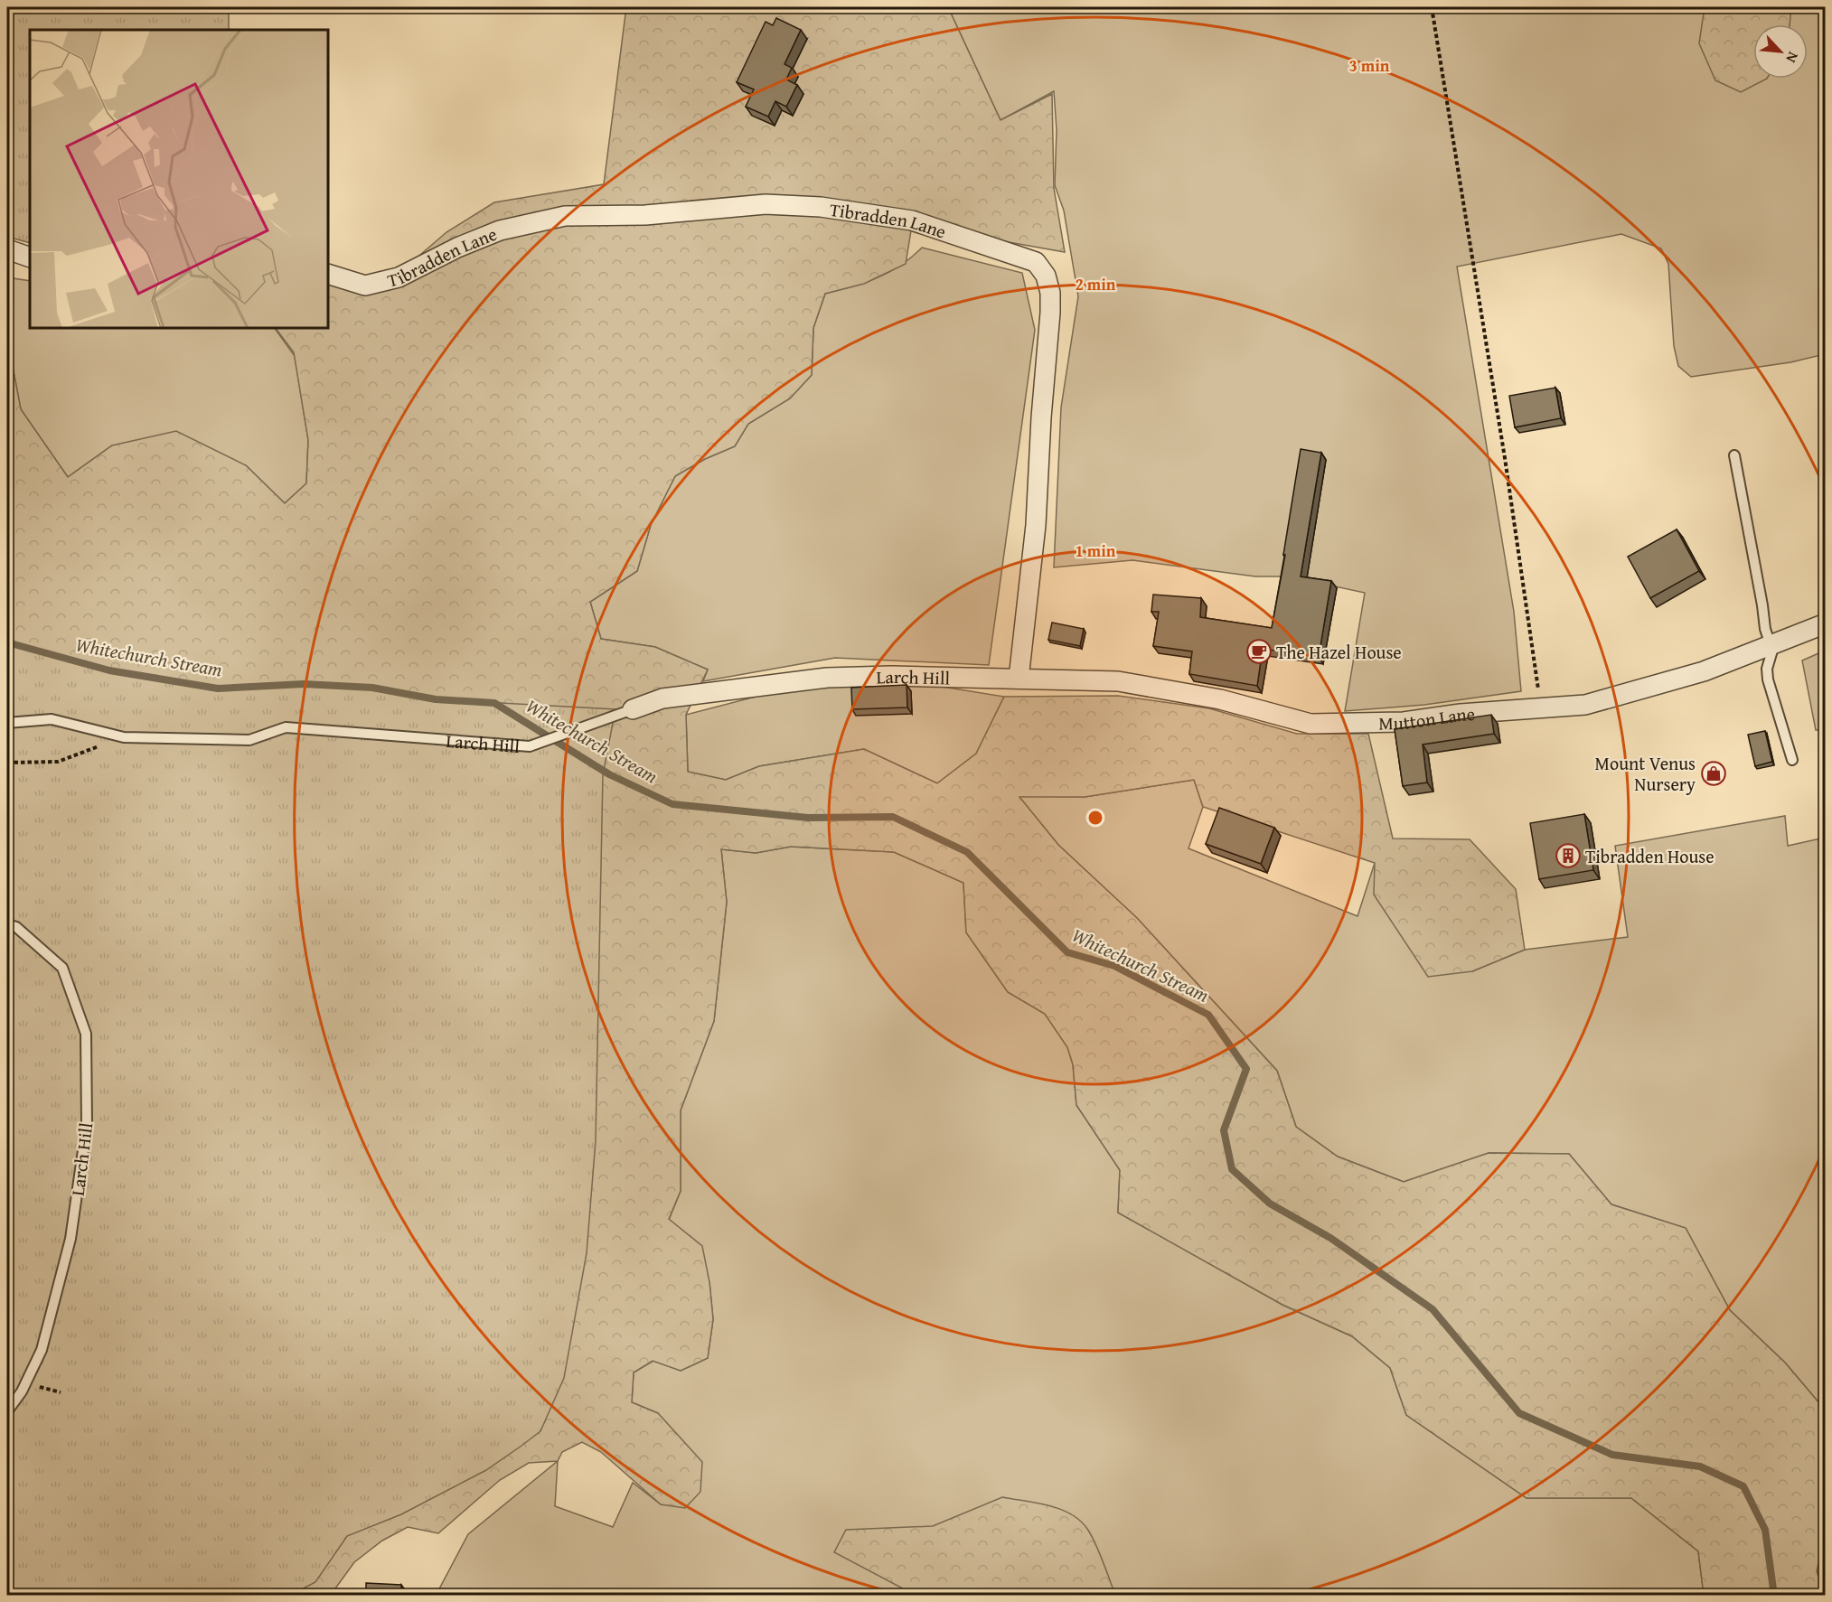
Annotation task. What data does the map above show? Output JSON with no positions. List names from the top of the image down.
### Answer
{
  "streets": {
    "street": ["Tibradden Lane", "Larch Hill", "Mutton Lane"]
  },
  "crossings": [
    ["Tibradden Lane", "Larch Hill"],
    ["Tibradden Lane", "Mutton Lane"],
    ["Larch Hill", "Mutton Lane"]
  ],
  "water": ["Whitechurch Stream"],
  "places": {
    "cafe": ["The Hazel House"],
    "shop": ["Mount Venus Nursery"],
    "building": ["Tibradden House"]
  },
  "north": "bottom right",
  "rings": ["3 min", "2 min", "1 min"]
}
